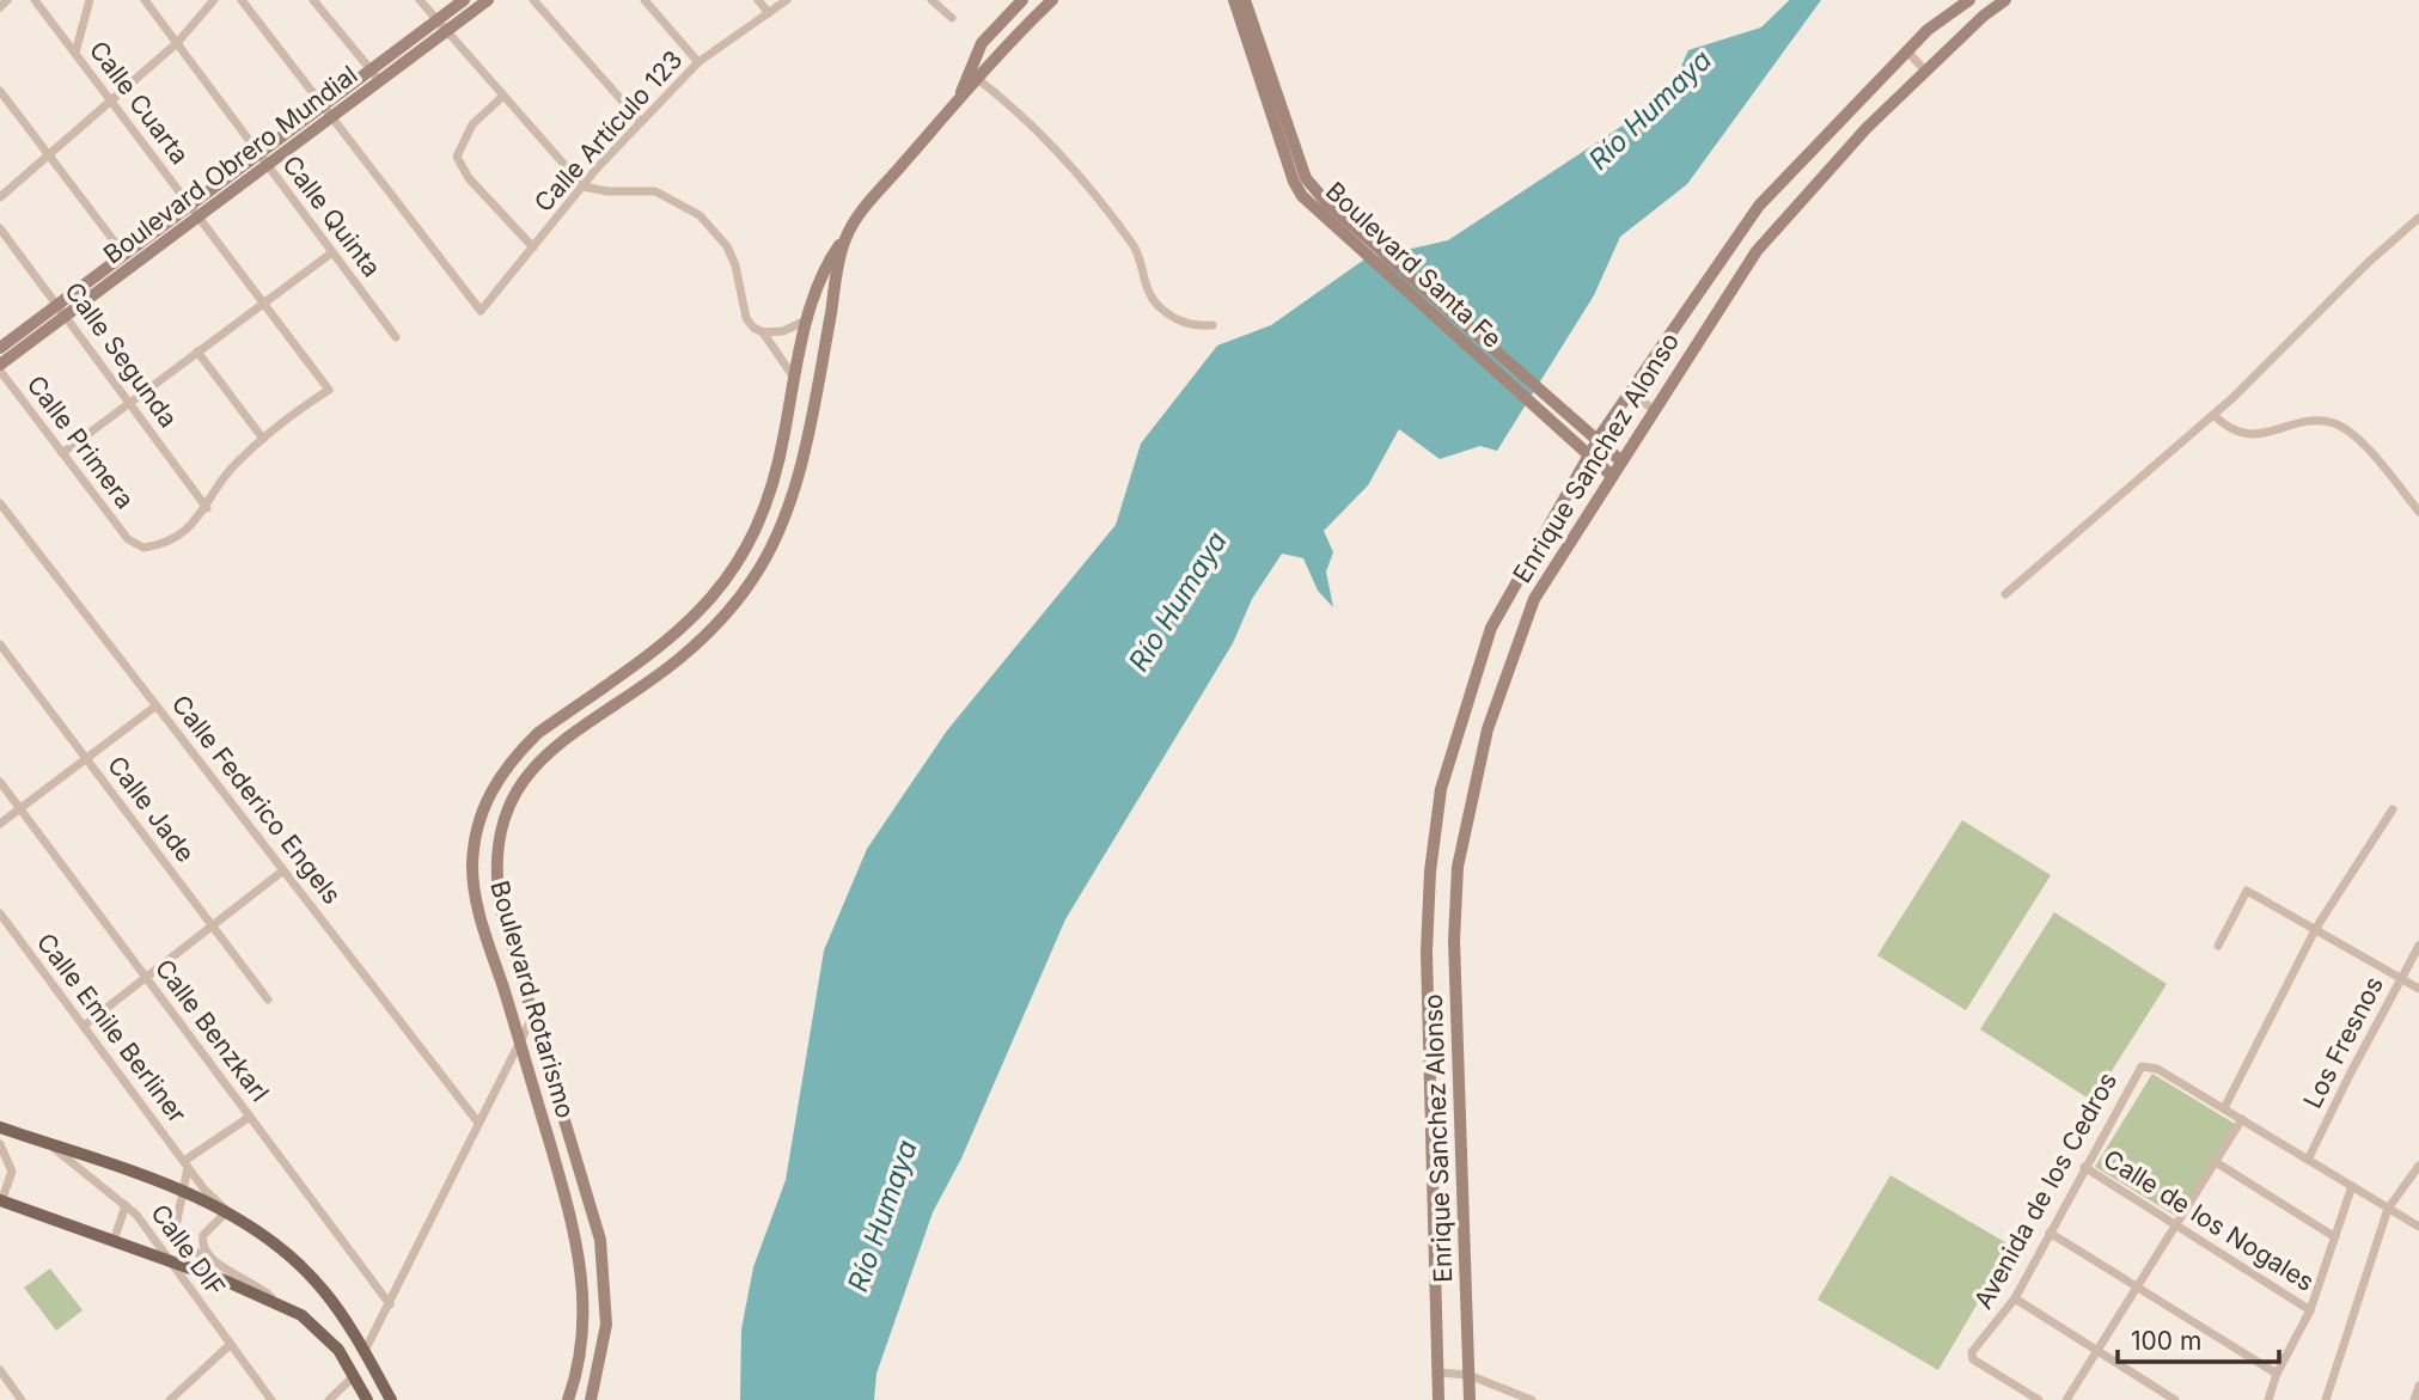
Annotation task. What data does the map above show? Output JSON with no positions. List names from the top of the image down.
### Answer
{
  "streets": {
    "street": [
      "Calle Cuarta",
      "Calle Artículo 123",
      "Boulevard Obrero Mundial",
      "Calle Quinta",
      "Boulevard Santa Fe",
      "Calle Segunda",
      "Calle Primera",
      "Enrique Sanchez Alonso",
      "Calle Federico Engels",
      "Calle Jade",
      "Boulevard Rotarismo",
      "Calle Emile Berliner",
      "Calle Benzkarl",
      "Los Fresnos",
      "Avenida de los Cedros",
      "Calle de los Nogales",
      "Calle DIF"
    ]
  },
  "crossings": [
    ["Calle Cuarta", "Boulevard Obrero Mundial"],
    ["Calle Artículo 123", "Boulevard Obrero Mundial"],
    ["Boulevard Obrero Mundial", "Calle Quinta"],
    ["Boulevard Obrero Mundial", "Calle Segunda"],
    ["Boulevard Santa Fe", "Enrique Sanchez Alonso"],
    ["Calle Segunda", "Calle Primera"],
    ["Avenida de los Cedros", "Calle de los Nogales"]
  ],
  "water": ["Río Humaya"],
  "scale_bar": "100 m"
}
